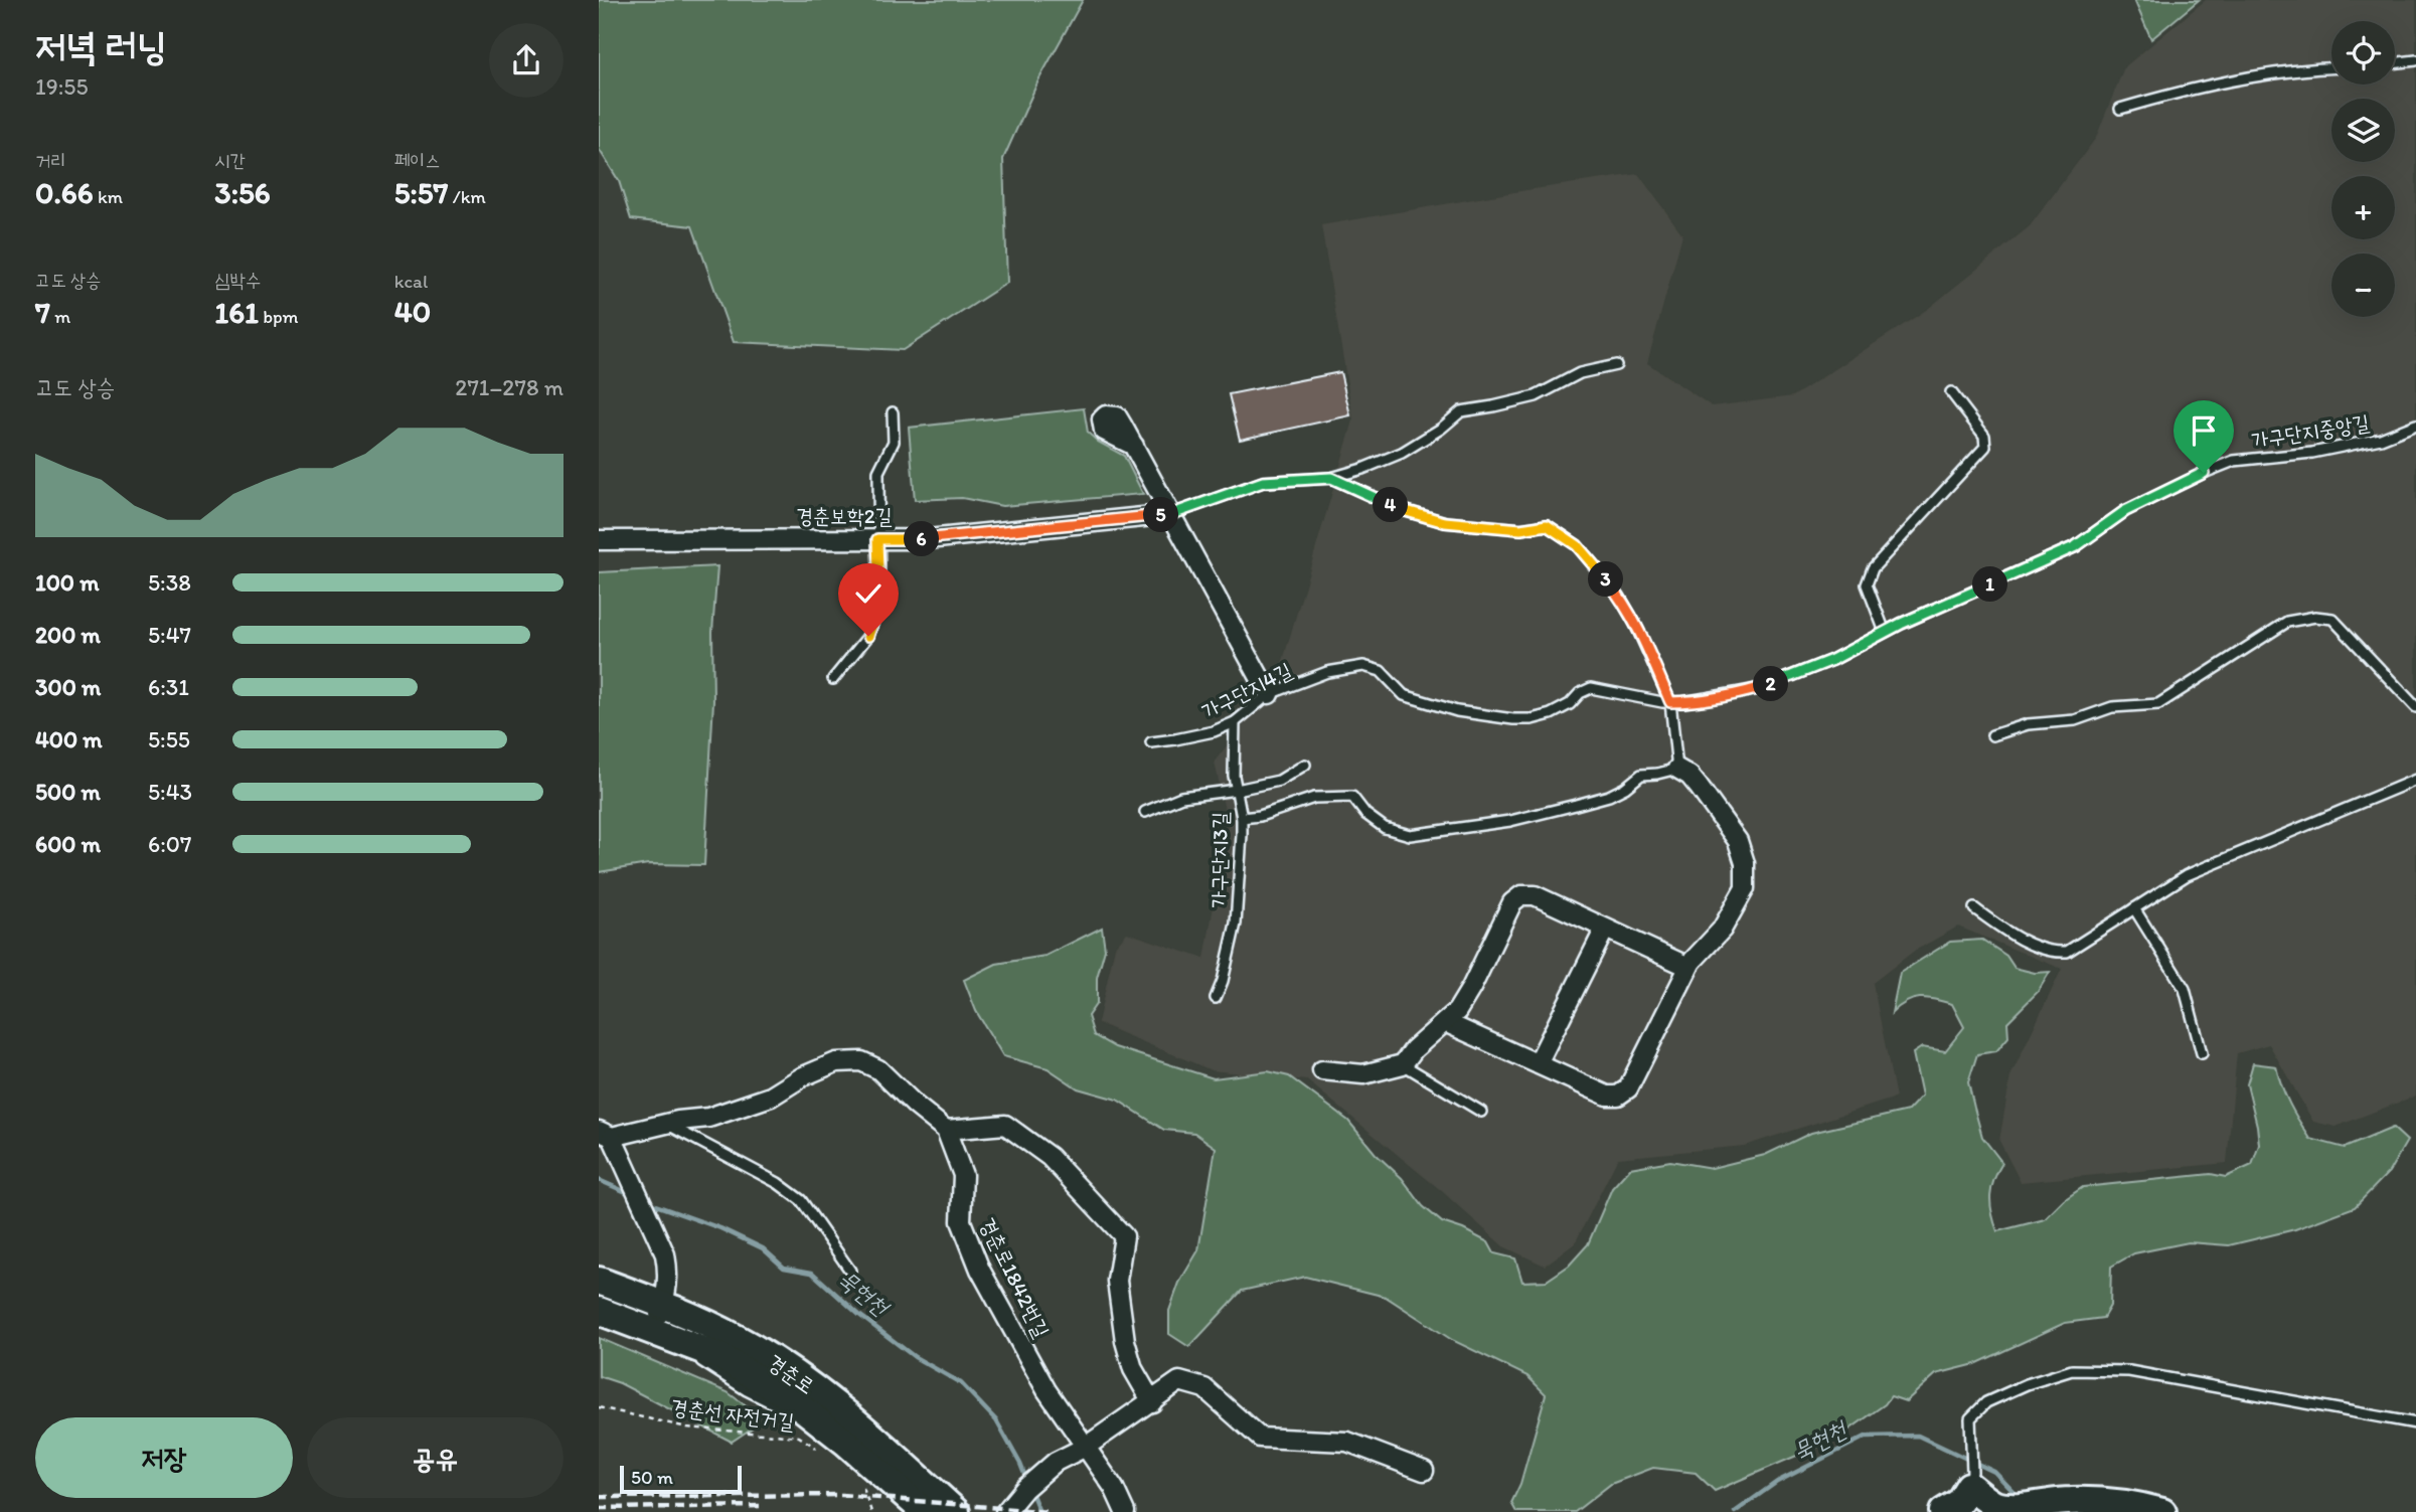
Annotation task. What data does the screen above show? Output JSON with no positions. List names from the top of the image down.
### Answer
{
  "streets": {
    "street": ["경춘보학2길", "경춘로1842번길", "경춘로"],
    "lane": ["가구단지중앙길", "가구단지4길", "가구단지3길"],
    "path": ["경춘선 자전거길"]
  },
  "crossings": [
    ["가구단지중앙길", "가구단지4길"],
    ["가구단지4길", "가구단지3길"],
    ["경춘로", "경춘선 자전거길"]
  ],
  "water": ["묵현천"],
  "scale_bar": "50 m",
  "page": {
    "heading": ["저녁 러닝", "19:55"],
    "map_buttons": ["+", "−"],
    "stats": [
      ["거리", "0.66 km"],
      ["시간", "3:56"],
      ["페이스", "5:57 /km"],
      ["고도 상승", "7 m"],
      ["심박수", "161 bpm"],
      ["kcal", "40"]
    ],
    "chart": ["고도 상승", "271–278 m"],
    "pins": [
      "4",
      "5",
      "6",
      "3",
      "1",
      "2"
    ],
    "list": [
      {
        "name": "100 m",
        "note": "5:38"
      },
      {
        "name": "200 m",
        "note": "5:47"
      },
      {
        "name": "300 m",
        "note": "6:31"
      },
      {
        "name": "400 m",
        "note": "5:55"
      },
      {
        "name": "500 m",
        "note": "5:43"
      },
      {
        "name": "600 m",
        "note": "6:07"
      }
    ],
    "buttons": ["저장", "공유"],
    "scale": "50 m"
  }
}
